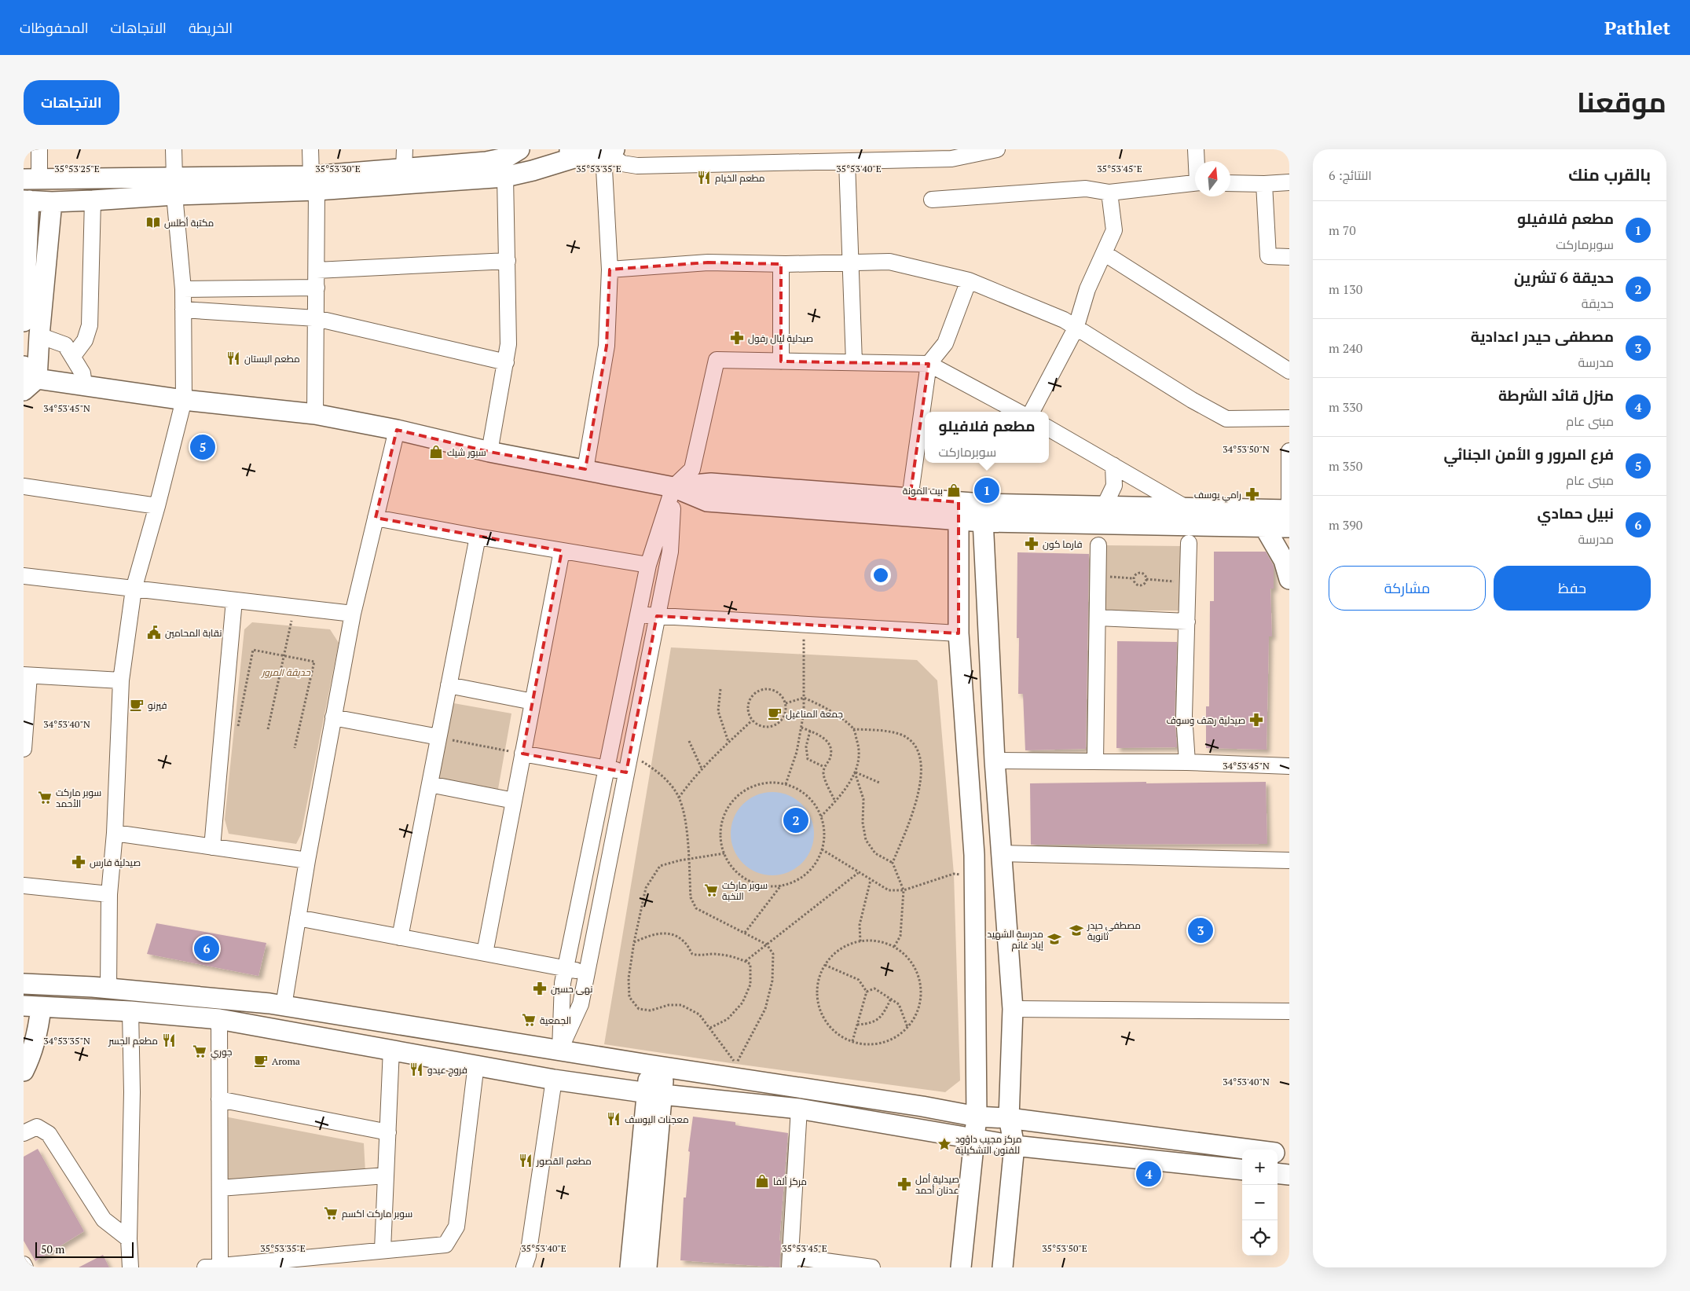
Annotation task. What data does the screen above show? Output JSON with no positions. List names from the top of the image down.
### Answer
{
  "parks": ["حديقة المرور"],
  "places": {
    "restaurant": [
      "مطعم الخيام",
      "مطعم البستان",
      "مطعم الجسر",
      "فروج عيدو",
      "معجنات اليوسف",
      "مطعم القصور"
    ],
    "library": ["مكتبة أطلس"],
    "pharmacy": [
      "صيدلية ليال رفول",
      "رامي يوسف",
      "فارما كون",
      "صيدلية رهف وسوف",
      "صيدلية فارس",
      "نهى حسين",
      "صيدلية أمل عدنان أحمد"
    ],
    "shop": ["سبور شيك", "بيت المونة", "مركز ألفا"],
    "public building": ["نقابة المحامين"],
    "cafe": ["فيرنو", "جمعة المناغيل", "Aroma"],
    "supermarket": [
      "سوبر ماركت الأحمد",
      "سوبر ماركت النخبة",
      "الجمعية",
      "جوري",
      "سوبر ماركت اكسم"
    ],
    "school or university": ["مصطفى حيدر ثانوية", "مدرسة الشهيد إياد غانم"],
    "place": ["مركز مجيب داؤود للفنون التشكيلية"]
  },
  "scale_bar": "50 m",
  "north": "top",
  "page": {
    "header": "Pathlet",
    "nav": ["الخريطة", "الاتجاهات", "المحفوظات"],
    "title": "موقعنا",
    "buttons": [
      "الاتجاهات",
      ["حفظ", "مشاركة"]
    ],
    "heading": ["بالقرب منك", "النتائج: 6"],
    "list": [
      {
        "mark": "1",
        "name": "مطعم فلافيلو",
        "note": "سوبرماركت",
        "value": "70 m"
      },
      {
        "mark": "2",
        "name": "حديقة 6 تشرين",
        "note": "حديقة",
        "value": "130 m"
      },
      {
        "mark": "3",
        "name": "مصطفى حيدر اعدادية",
        "note": "مدرسة",
        "value": "240 m"
      },
      {
        "mark": "4",
        "name": "منزل قائد الشرطة",
        "note": "مبنى عام",
        "value": "330 m"
      },
      {
        "mark": "5",
        "name": "فرع المرور و الأمن الجنائي",
        "note": "مبنى عام",
        "value": "350 m"
      },
      {
        "mark": "6",
        "name": "نبيل حمادي",
        "note": "مدرسة",
        "value": "390 m"
      }
    ],
    "popup": ["مطعم فلافيلو", "سوبرماركت"],
    "pins": [
      "5",
      "1",
      "2",
      "3",
      "6",
      "4"
    ],
    "map_buttons": ["+", "−"],
    "scale": "50 m"
  },
  "coordinates": [
    "35°53'25\"E",
    "35°53'30\"E",
    "35°53'35\"E",
    "35°53'40\"E",
    "35°53'45\"E",
    "34°53'45\"N",
    "34°53'50\"N",
    "34°53'40\"N",
    "34°53'35\"N",
    "35°53'50\"E"
  ]
}
